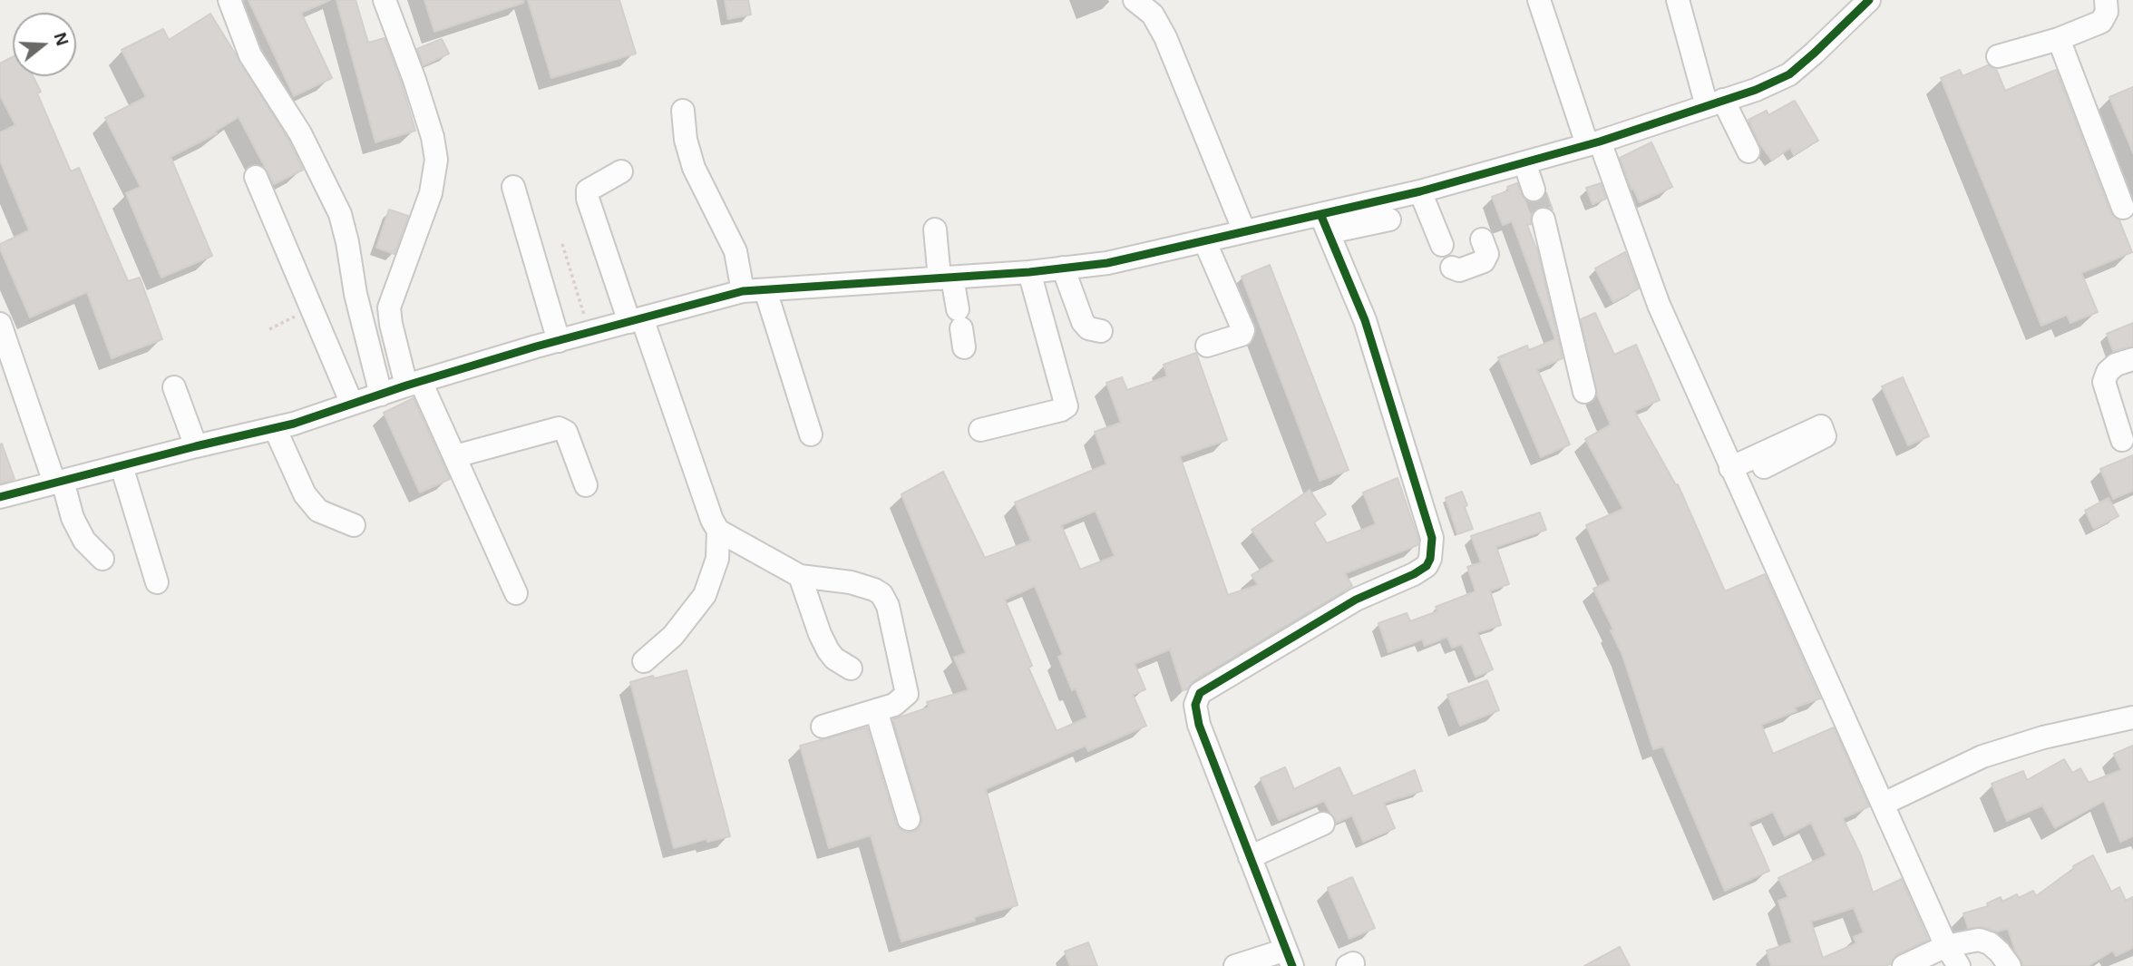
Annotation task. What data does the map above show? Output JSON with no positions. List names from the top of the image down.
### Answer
{
  "north": "right"
}
